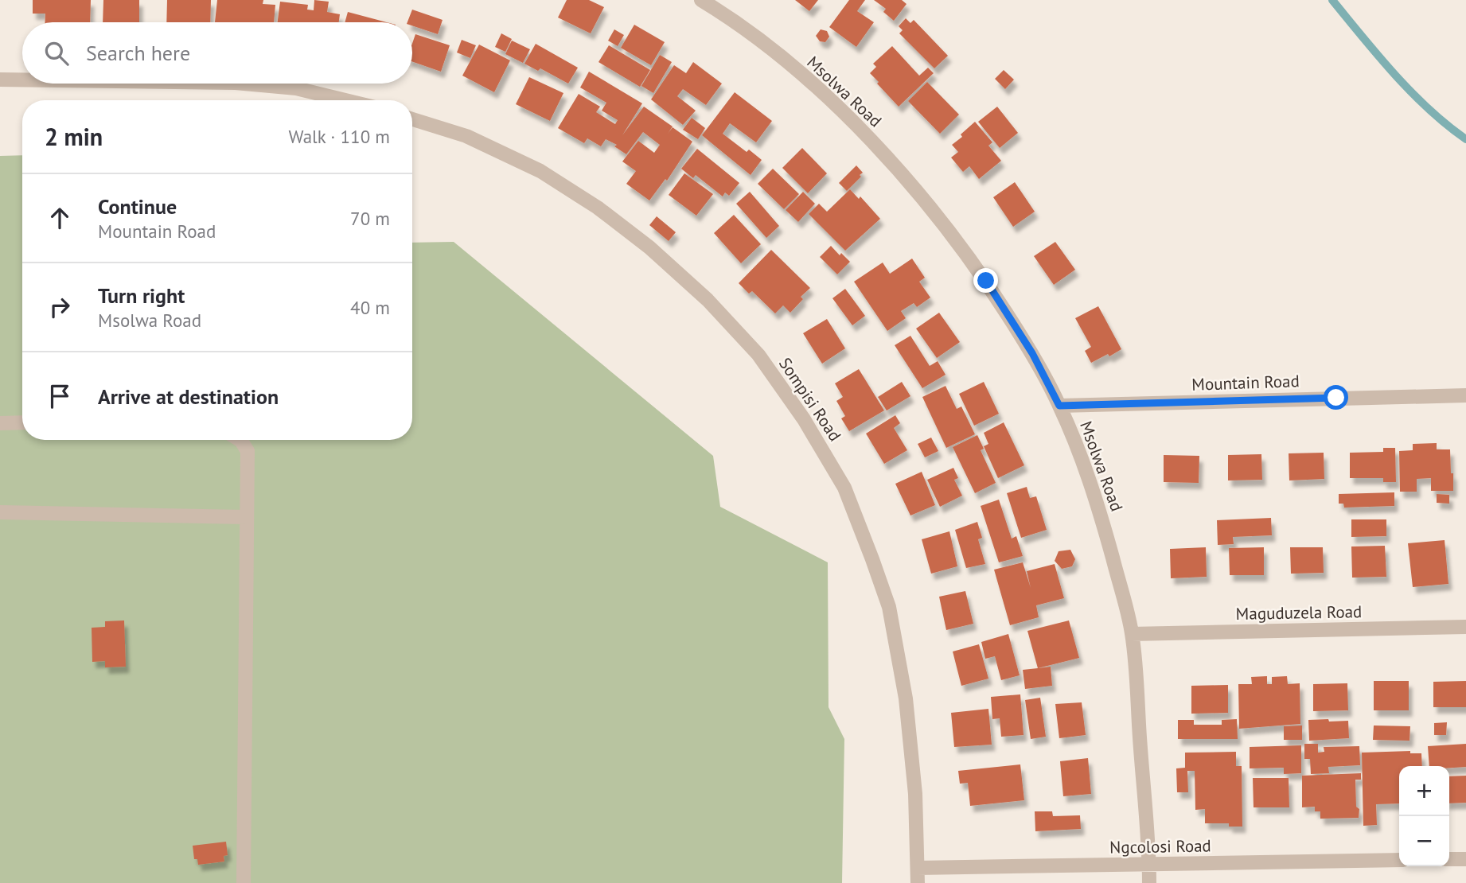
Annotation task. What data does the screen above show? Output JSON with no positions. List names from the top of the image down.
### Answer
{
  "streets": {
    "street": [
      "Msolwa Road",
      "Mountain Road",
      "Sompisi Road",
      "Maguduzela Road",
      "Ngcolosi Road"
    ]
  },
  "crossings": [
    ["Msolwa Road", "Mountain Road"],
    ["Msolwa Road", "Maguduzela Road"],
    ["Msolwa Road", "Ngcolosi Road"],
    ["Sompisi Road", "Ngcolosi Road"]
  ],
  "page": {
    "search": "Search here",
    "heading": ["2 min", "Walk · 110 m"],
    "list": [
      ["Continue", "Mountain Road", "70 m"],
      ["Turn right", "Msolwa Road", "40 m"],
      "Arrive at destination"
    ],
    "map_buttons": ["+", "−"]
  }
}
